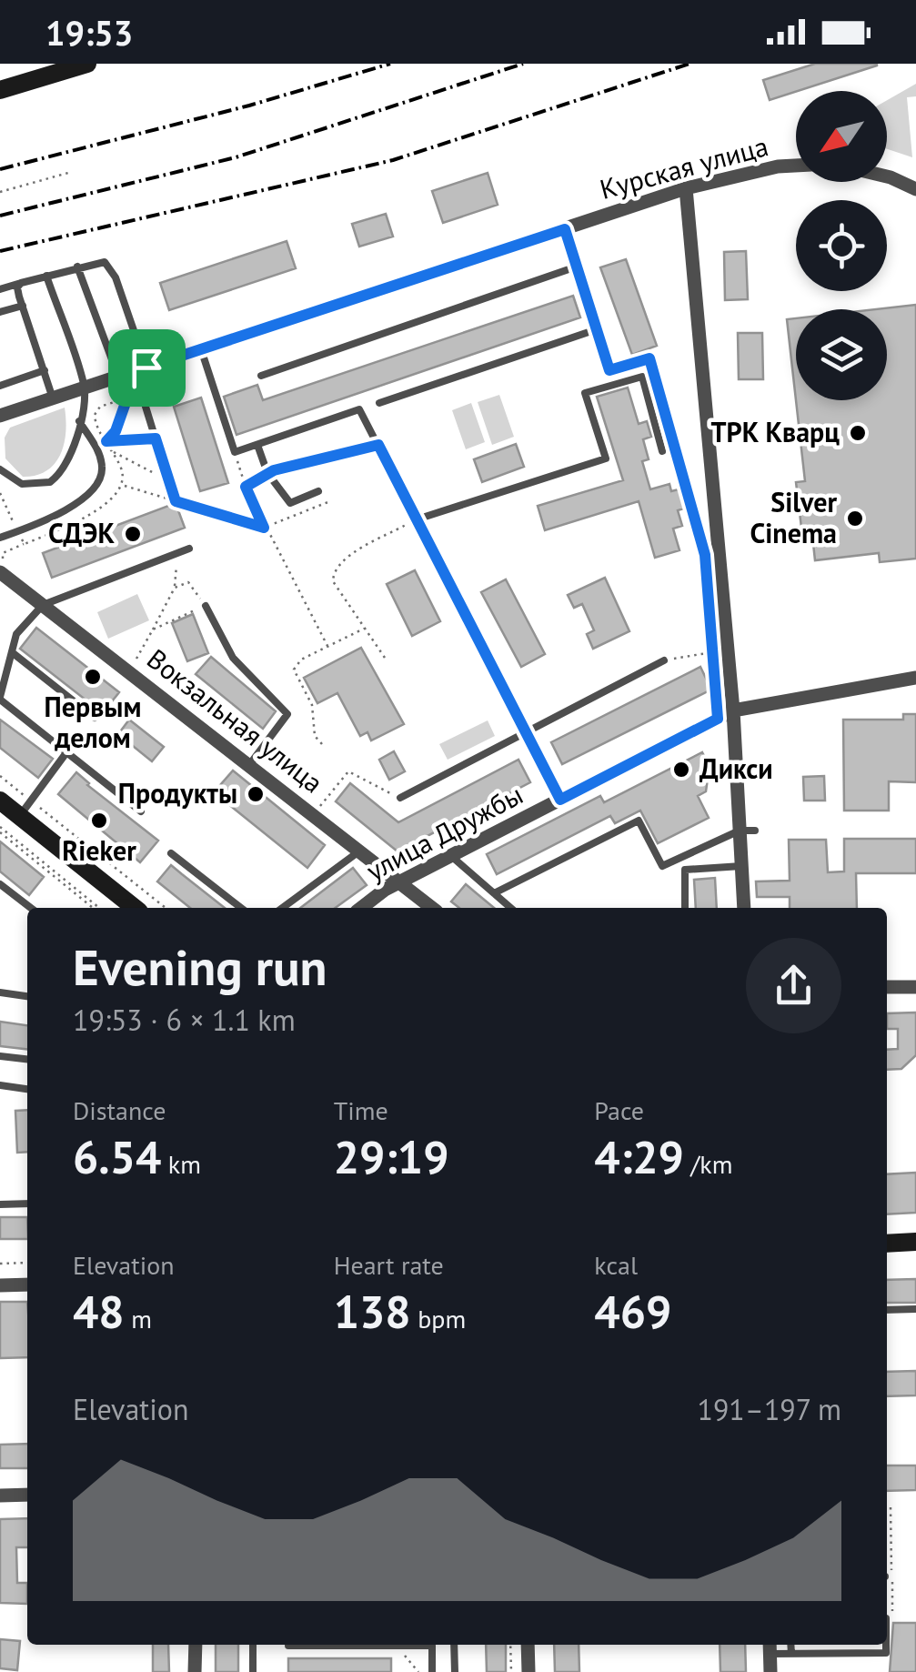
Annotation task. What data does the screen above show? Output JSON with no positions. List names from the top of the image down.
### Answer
{
  "streets": {
    "street": ["Курская улица", "Вокзальная улица", "улица Дружбы"]
  },
  "crossings": [
    ["Вокзальная улица", "улица Дружбы"]
  ],
  "places": [
    "ТРК Кварц",
    "Silver Cinema",
    "СДЭК",
    "Первым делом",
    "Дикси",
    "Продукты",
    "Rieker"
  ],
  "north": "bottom left",
  "page": {
    "status": "19:53",
    "heading": ["Evening run", "19:53 · 6 × 1.1 km"],
    "stats": [
      ["Distance", "6.54 km"],
      ["Time", "29:19"],
      ["Pace", "4:29 /km"],
      ["Elevation", "48 m"],
      ["Heart rate", "138 bpm"],
      ["kcal", "469"]
    ],
    "chart": ["Elevation", "191–197 m"]
  }
}
